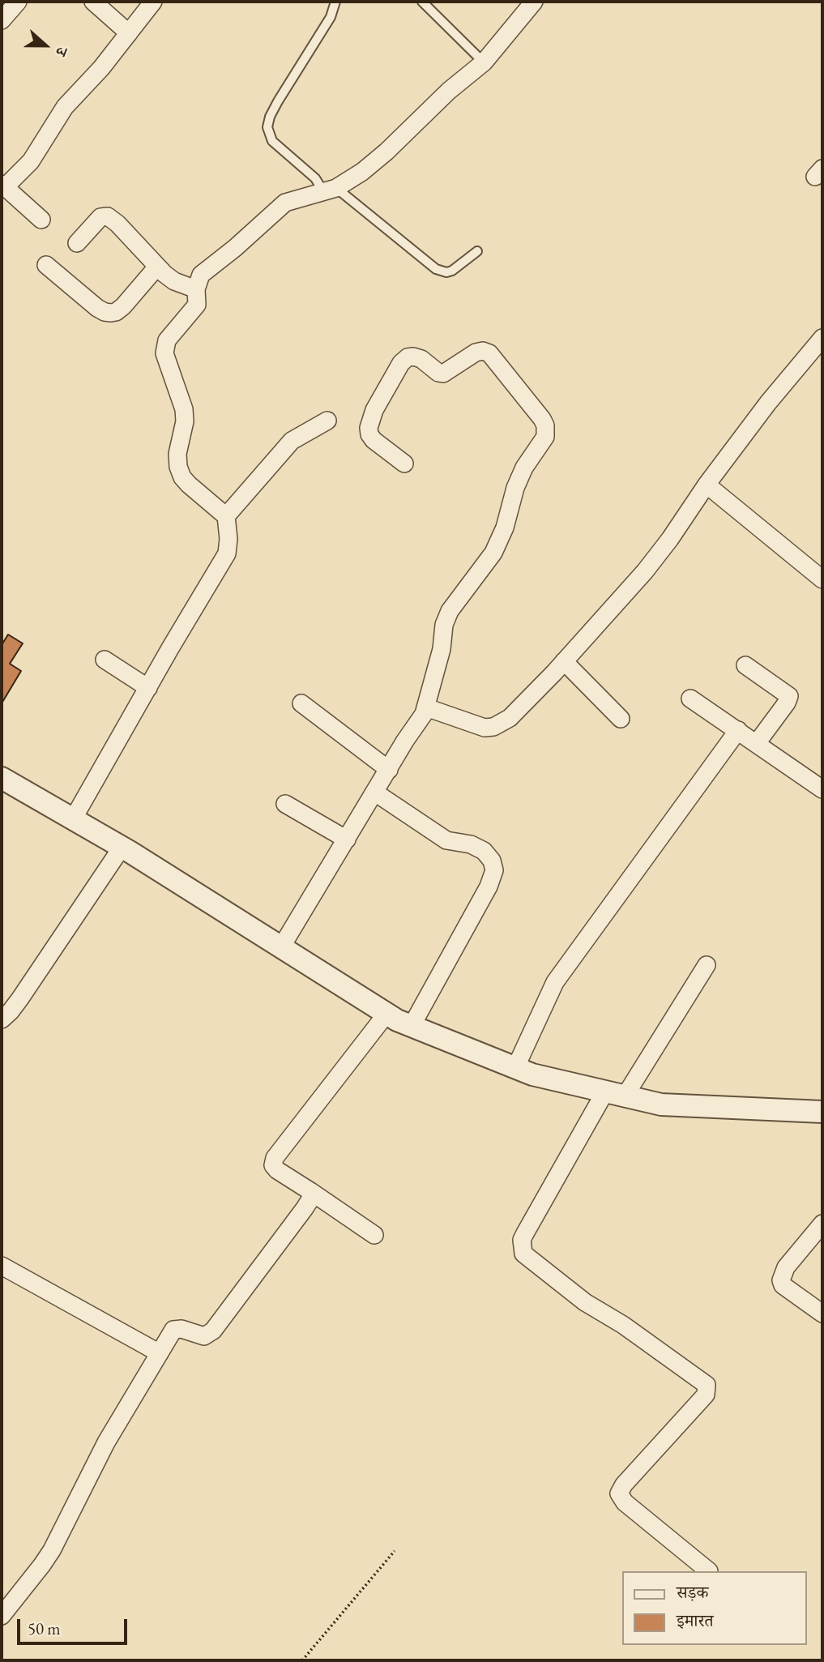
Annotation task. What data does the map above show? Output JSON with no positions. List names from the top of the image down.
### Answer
{
  "legend": ["सड़क", "इमारत"],
  "scale_bar": "50 m",
  "north": "right"
}
